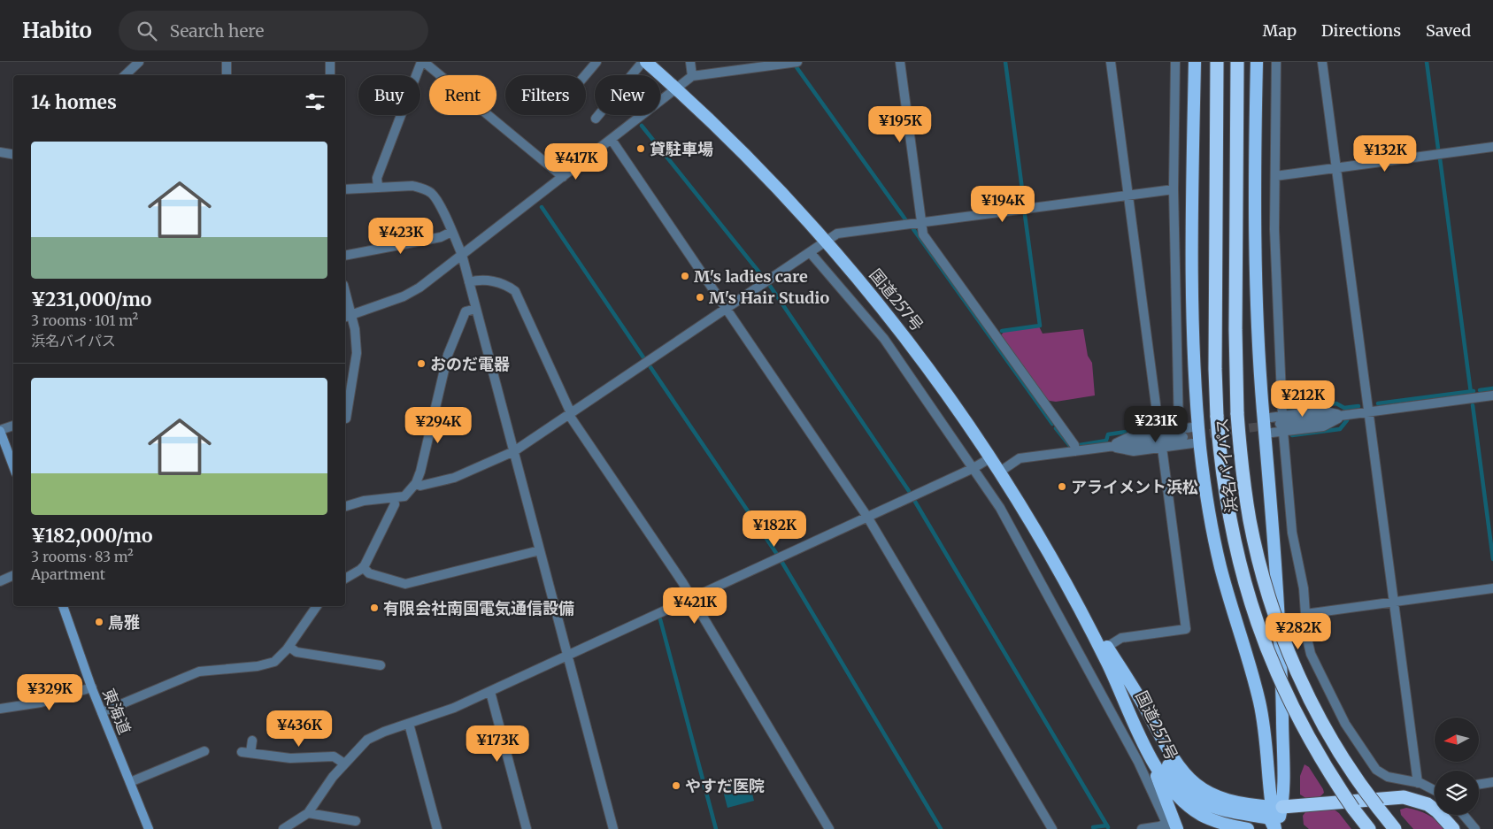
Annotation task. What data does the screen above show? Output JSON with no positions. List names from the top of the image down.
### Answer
{
  "streets": {
    "highway": ["国道257号", "浜名バイパス"],
    "main road": ["東海道"]
  },
  "places": [
    "貸駐車場",
    "M's ladies care",
    "M's Hair Studio",
    "おのだ電器",
    "アライメント浜松",
    "有限会社南国電気通信設備",
    "鳥雅",
    "やすだ医院"
  ],
  "north": "left",
  "page": {
    "header": "Habito",
    "search": "Search here",
    "nav": ["Map", "Directions", "Saved"],
    "chip": [
      "Buy",
      "Rent",
      "Filters",
      "New"
    ],
    "heading": "14 homes",
    "price": [
      "¥195K",
      "¥132K",
      "¥417K",
      "¥194K",
      "¥423K",
      "¥212K",
      "¥231K",
      "¥294K",
      "¥182K",
      "¥421K",
      "¥282K",
      "¥329K",
      "¥436K",
      "¥173K"
    ],
    "list": [
      {
        "name": "¥231,000/mo",
        "note": "3 rooms · 101 m² · 浜名バイパス"
      },
      {
        "name": "¥182,000/mo",
        "note": "3 rooms · 83 m² · Apartment"
      }
    ]
  }
}
